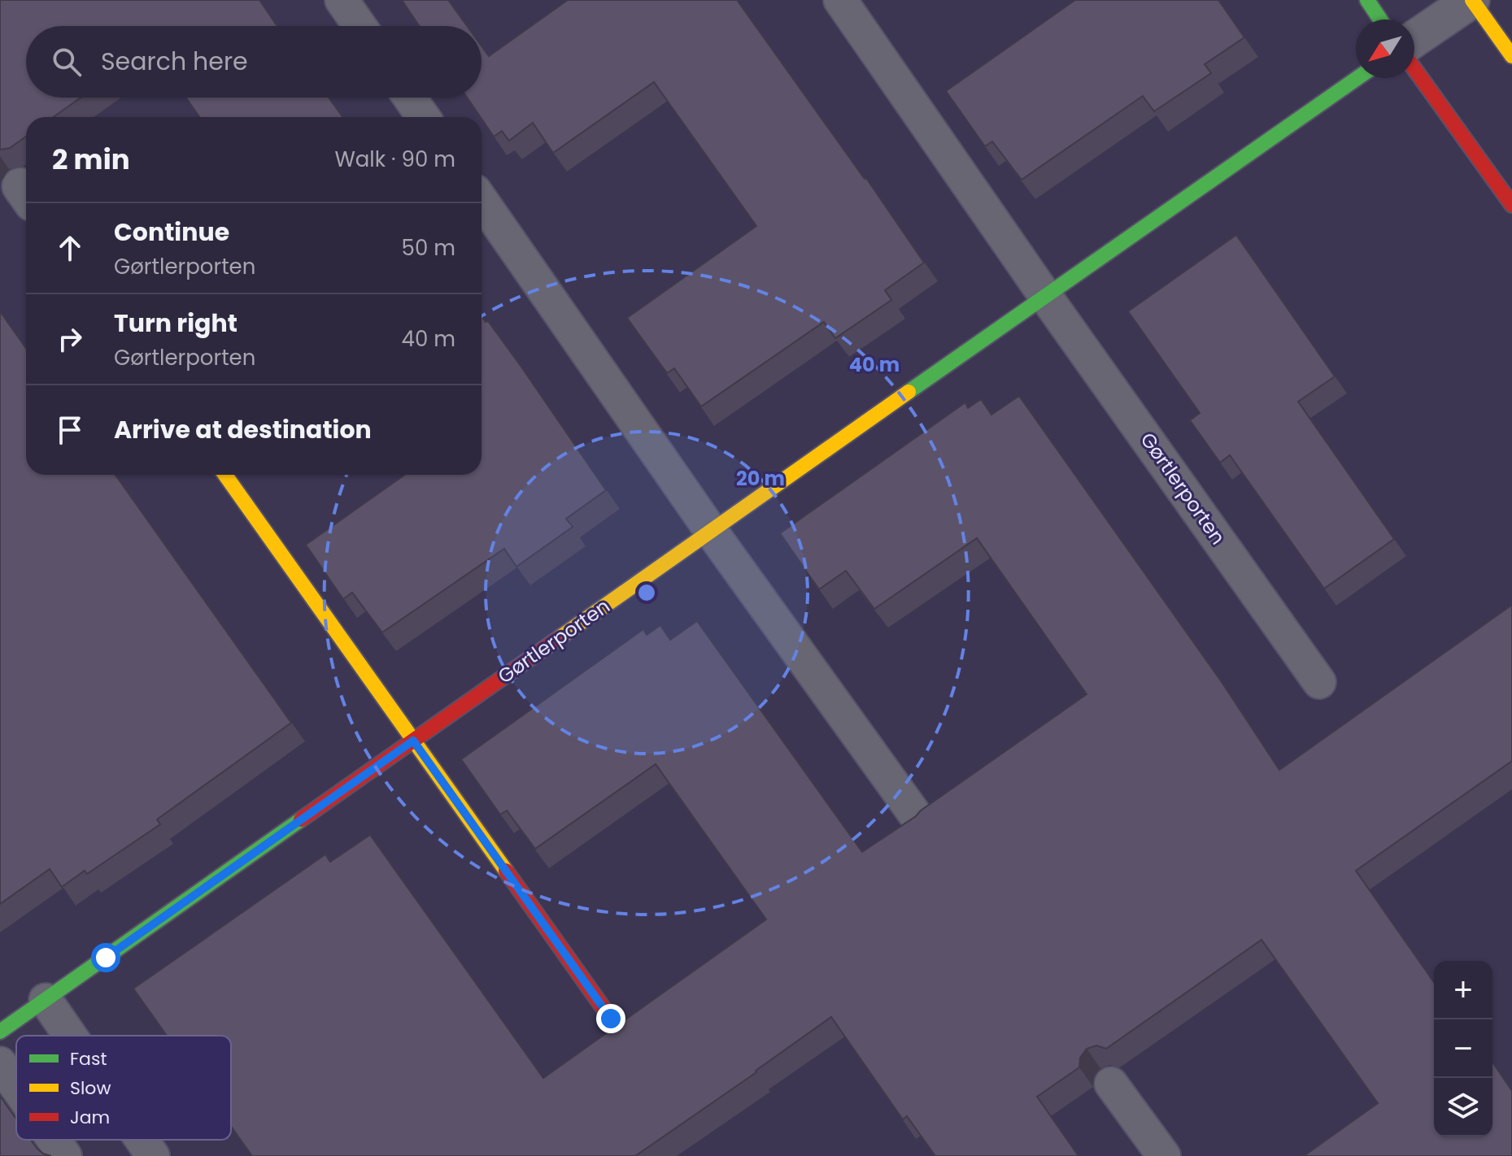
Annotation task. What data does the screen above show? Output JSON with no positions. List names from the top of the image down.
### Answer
{
  "streets": {
    "street": ["Gørtlerporten"]
  },
  "legend": ["Fast", "Slow", "Jam"],
  "north": "bottom left",
  "page": {
    "search": "Search here",
    "heading": ["2 min", "Walk · 90 m"],
    "list": [
      ["Continue", "Gørtlerporten", "50 m"],
      ["Turn right", "Gørtlerporten", "40 m"],
      "Arrive at destination"
    ],
    "map_buttons": ["+", "−"]
  },
  "rings": ["40 m", "20 m"]
}
